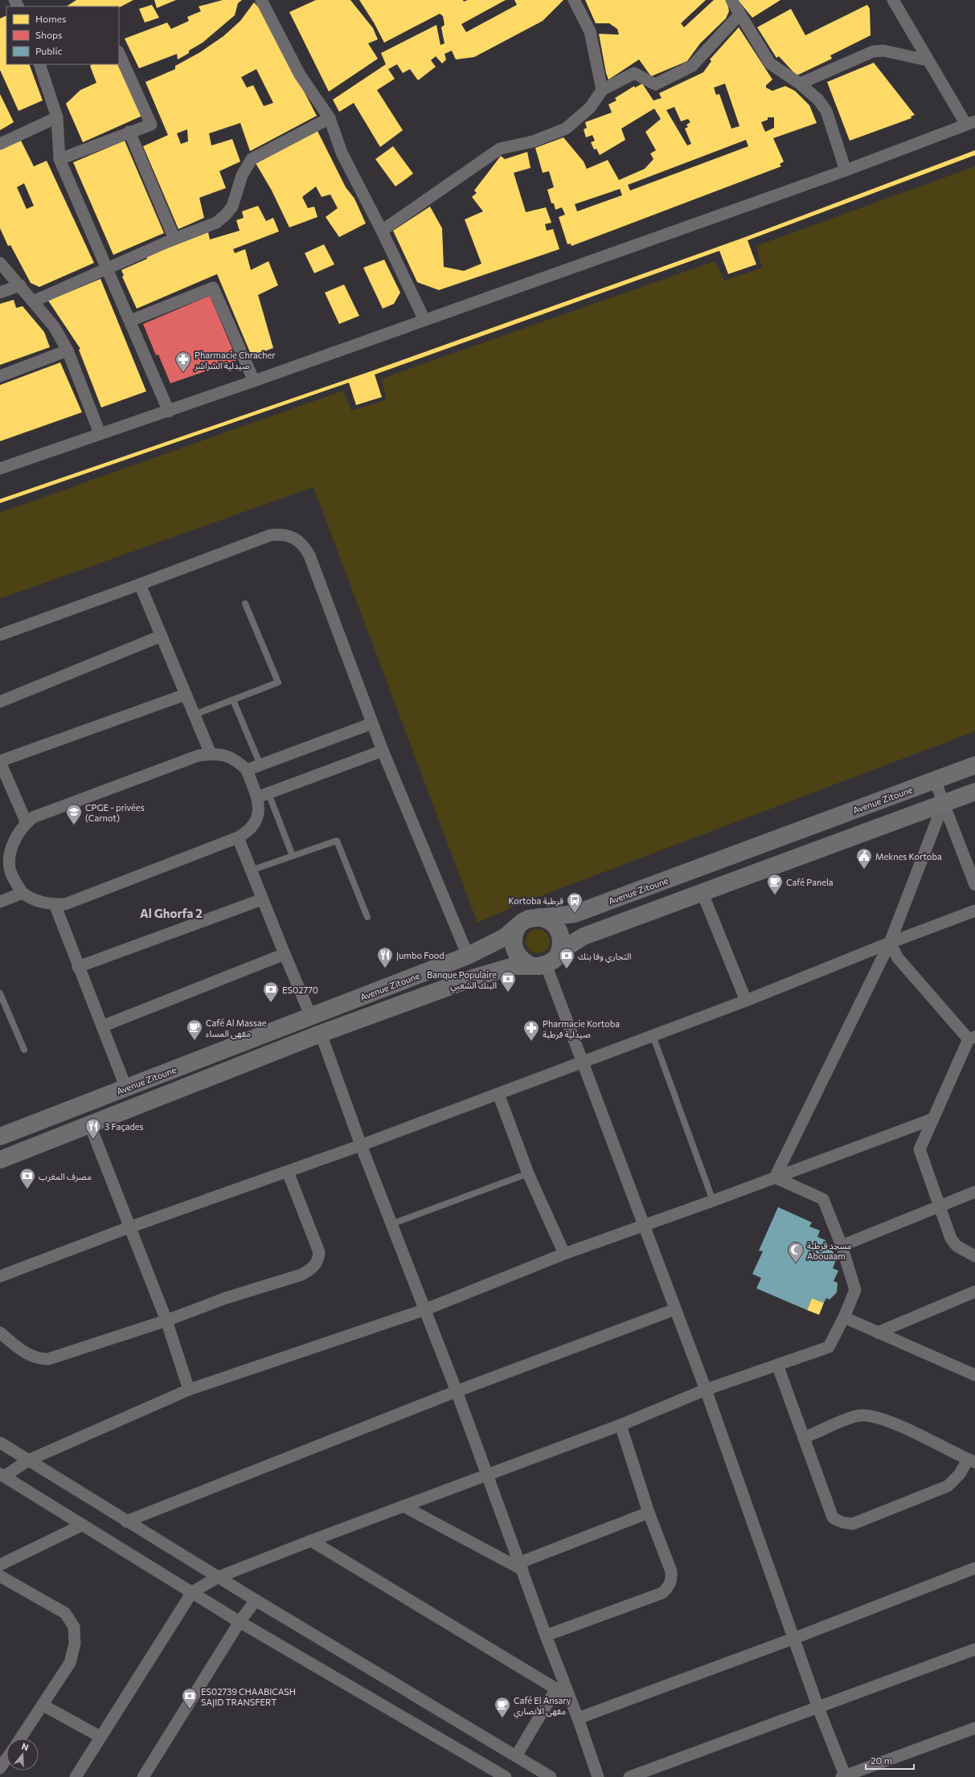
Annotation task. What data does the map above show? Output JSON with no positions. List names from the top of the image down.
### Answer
{
  "streets": {
    "main road": ["Avenue Zitoune"]
  },
  "districts": ["Al Ghorfa 2"],
  "places": {
    "pharmacy": ["Pharmacie Chracher صيدلية الشراشر", "Pharmacie Kortoba صيدلية قرطبة"],
    "school or university": ["CPGE - privées (Carnot)"],
    "public building": ["Meknes Kortoba"],
    "cafe": ["Café Panela", "Café Al Massae مقهى المساء", "Café El Ansary مقهى الأنصاري"],
    "bus stop": ["Kortoba قرطبة"],
    "restaurant": ["Jumbo Food", "3 Façades"],
    "bank": [
      "التجاري وفا بنك",
      "Banque Populaire البنك الشعبي",
      "ES02770",
      "مصرف المغرب",
      "ES02739 CHAABICASH SAJID TRANSFERT"
    ],
    "mosque": ["مسجد قرطبة Abouaam"]
  },
  "legend": ["Homes", "Shops", "Public"],
  "scale_bar": "20 m",
  "north": "top"
}
